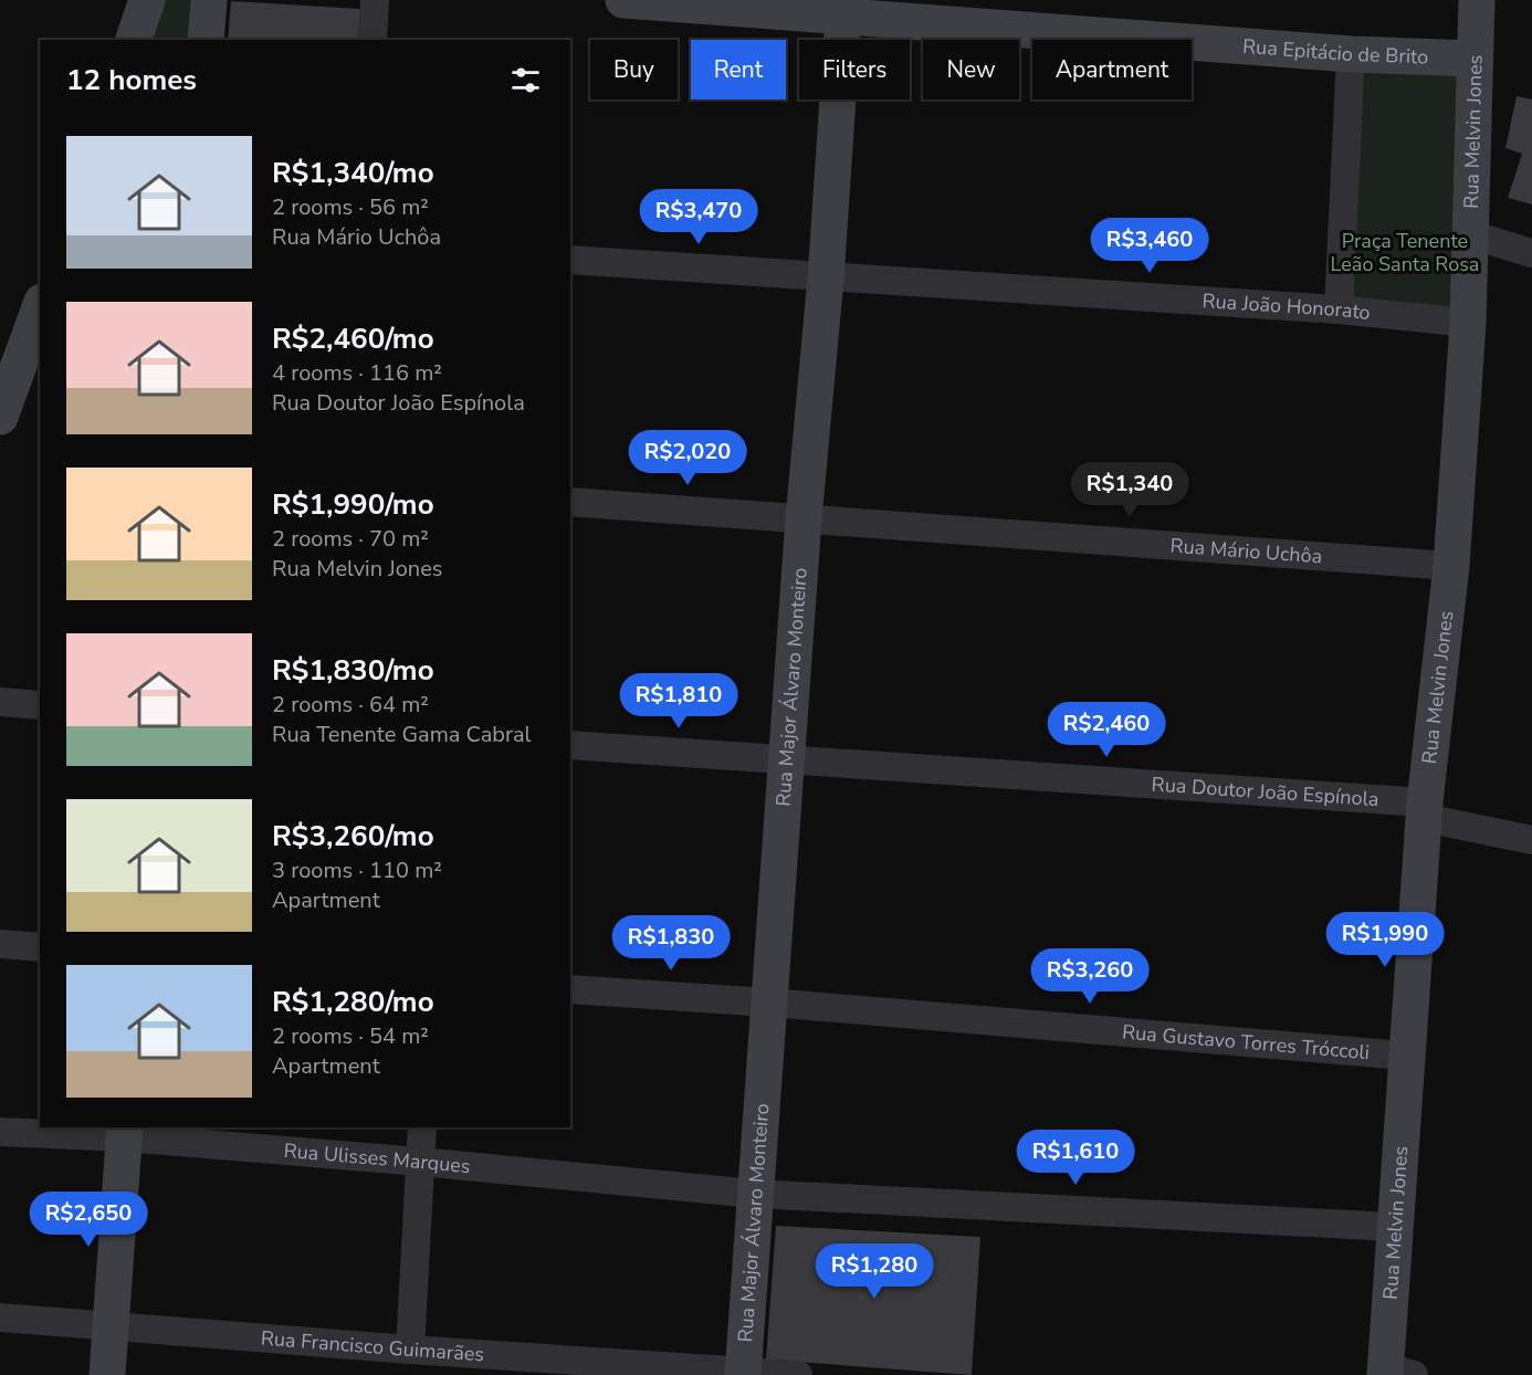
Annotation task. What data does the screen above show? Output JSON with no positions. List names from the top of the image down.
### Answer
{
  "streets": {
    "street": [
      "Rua Epitácio de Brito",
      "Rua Melvin Jones",
      "Rua João Honorato",
      "Rua Mário Uchôa",
      "Rua Major Álvaro Monteiro",
      "Rua Doutor João Espínola",
      "Rua Gustavo Torres Tróccoli",
      "Rua Ulisses Marques",
      "Rua Francisco Guimarães"
    ]
  },
  "crossings": [
    ["Rua Epitácio de Brito", "Rua Melvin Jones"],
    ["Rua Epitácio de Brito", "Rua Major Álvaro Monteiro"],
    ["Rua Melvin Jones", "Rua João Honorato"],
    ["Rua Melvin Jones", "Rua Mário Uchôa"],
    ["Rua Melvin Jones", "Rua Doutor João Espínola"],
    ["Rua Melvin Jones", "Rua Gustavo Torres Tróccoli"],
    ["Rua Melvin Jones", "Rua Ulisses Marques"],
    ["Rua João Honorato", "Rua Major Álvaro Monteiro"],
    ["Rua Mário Uchôa", "Rua Major Álvaro Monteiro"],
    ["Rua Major Álvaro Monteiro", "Rua Doutor João Espínola"],
    ["Rua Major Álvaro Monteiro", "Rua Gustavo Torres Tróccoli"],
    ["Rua Major Álvaro Monteiro", "Rua Ulisses Marques"],
    ["Rua Major Álvaro Monteiro", "Rua Francisco Guimarães"]
  ],
  "parks": ["Praça Tenente Leão Santa Rosa"],
  "page": {
    "chip": [
      "Buy",
      "Rent",
      "Filters",
      "New",
      "Apartment"
    ],
    "heading": "12 homes",
    "list": [
      {
        "name": "R$1,340/mo",
        "note": "2 rooms · 56 m² · Rua Mário Uchôa"
      },
      {
        "name": "R$2,460/mo",
        "note": "4 rooms · 116 m² · Rua Doutor João Espínola"
      },
      {
        "name": "R$1,990/mo",
        "note": "2 rooms · 70 m² · Rua Melvin Jones"
      },
      {
        "name": "R$1,830/mo",
        "note": "2 rooms · 64 m² · Rua Tenente Gama Cabral"
      },
      {
        "name": "R$3,260/mo",
        "note": "3 rooms · 110 m² · Apartment"
      },
      {
        "name": "R$1,280/mo",
        "note": "2 rooms · 54 m² · Apartment"
      }
    ],
    "price": [
      "R$3,470",
      "R$3,460",
      "R$2,020",
      "R$1,340",
      "R$1,810",
      "R$2,460",
      "R$1,990",
      "R$1,830",
      "R$3,260",
      "R$1,610",
      "R$2,650",
      "R$1,280"
    ]
  }
}
